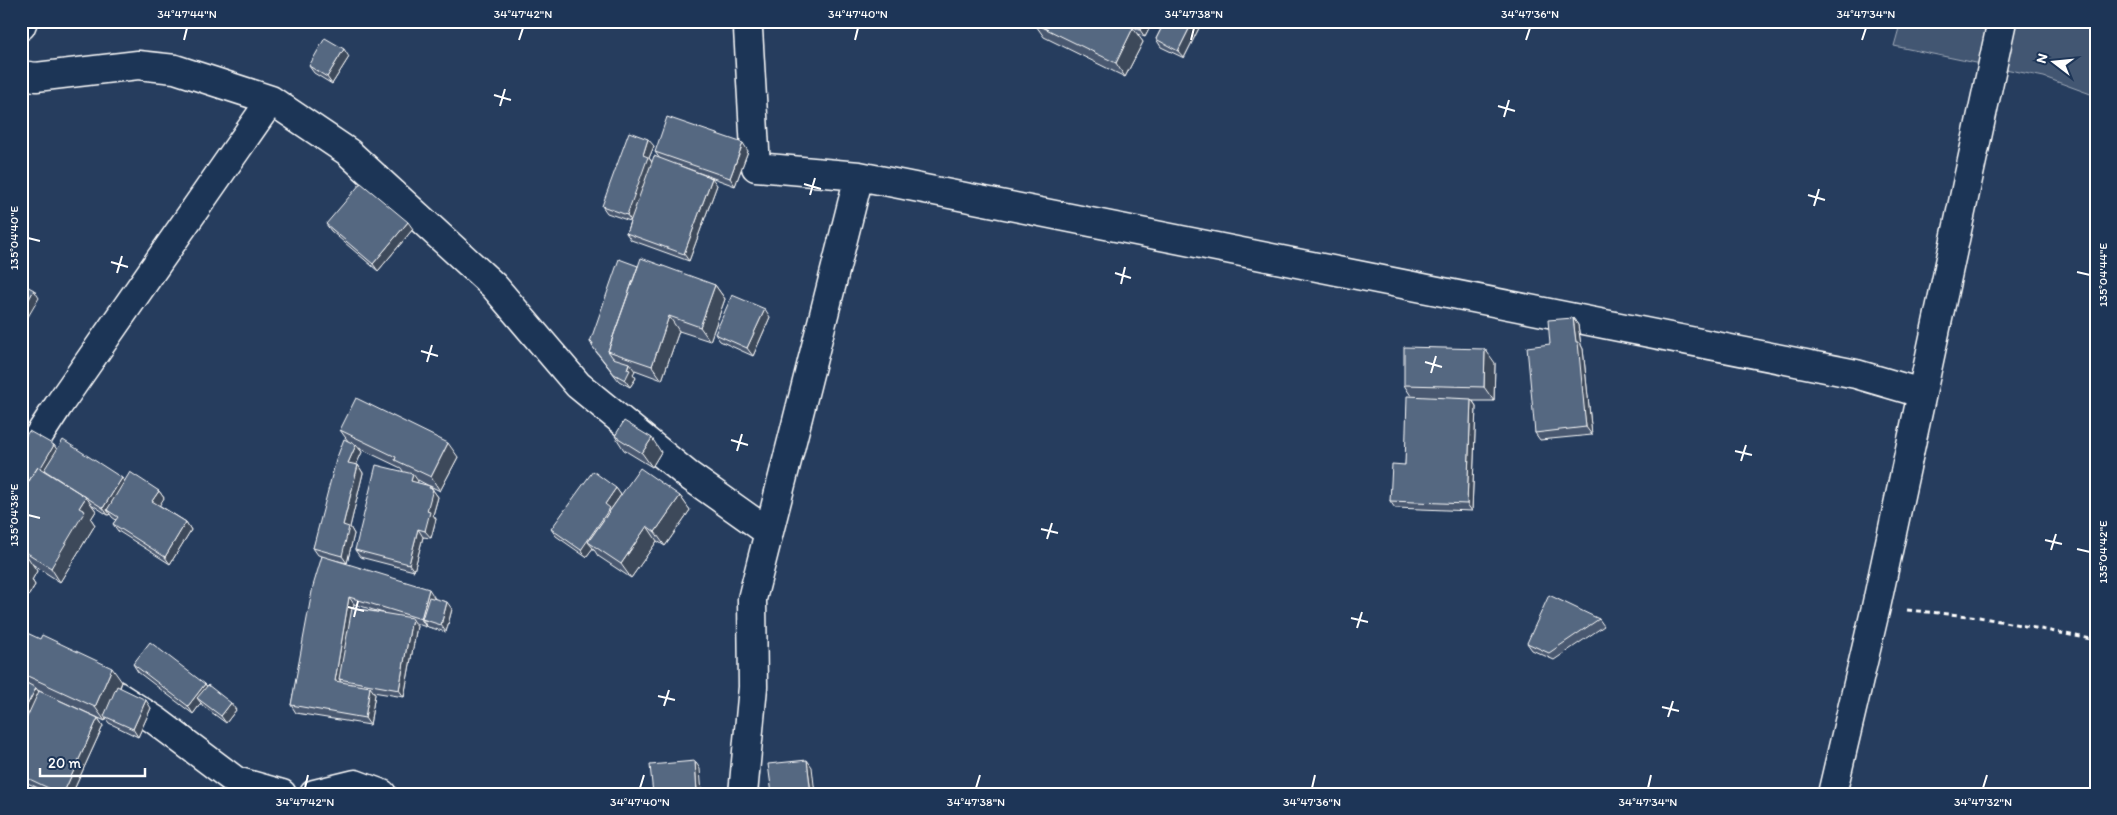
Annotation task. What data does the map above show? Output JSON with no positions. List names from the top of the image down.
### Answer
{
  "scale_bar": "20 m",
  "north": "left",
  "coordinates": [
    "34°47'44\"N",
    "34°47'42\"N",
    "34°47'40\"N",
    "34°47'38\"N",
    "34°47'36\"N",
    "34°47'34\"N",
    "135°04'40\"E",
    "135°04'44\"E",
    "135°04'38\"E",
    "135°04'42\"E",
    "34°47'32\"N"
  ]
}
